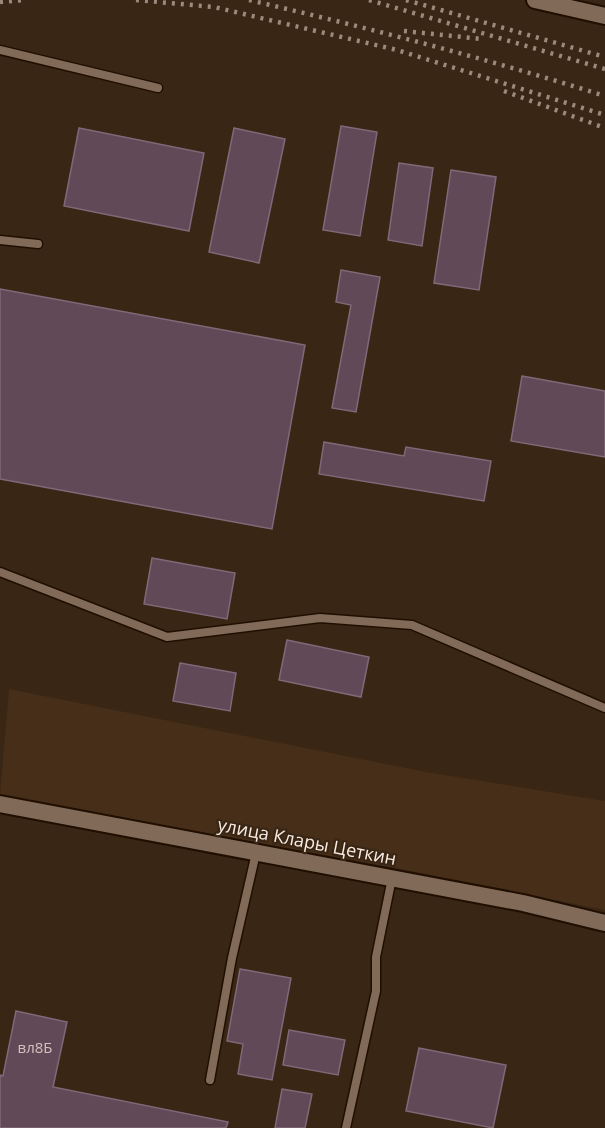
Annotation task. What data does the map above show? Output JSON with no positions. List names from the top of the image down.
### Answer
{
  "streets": {
    "street": ["улица Клары Цеткин"]
  },
  "house_numbers": ["вл8Б"]
}
